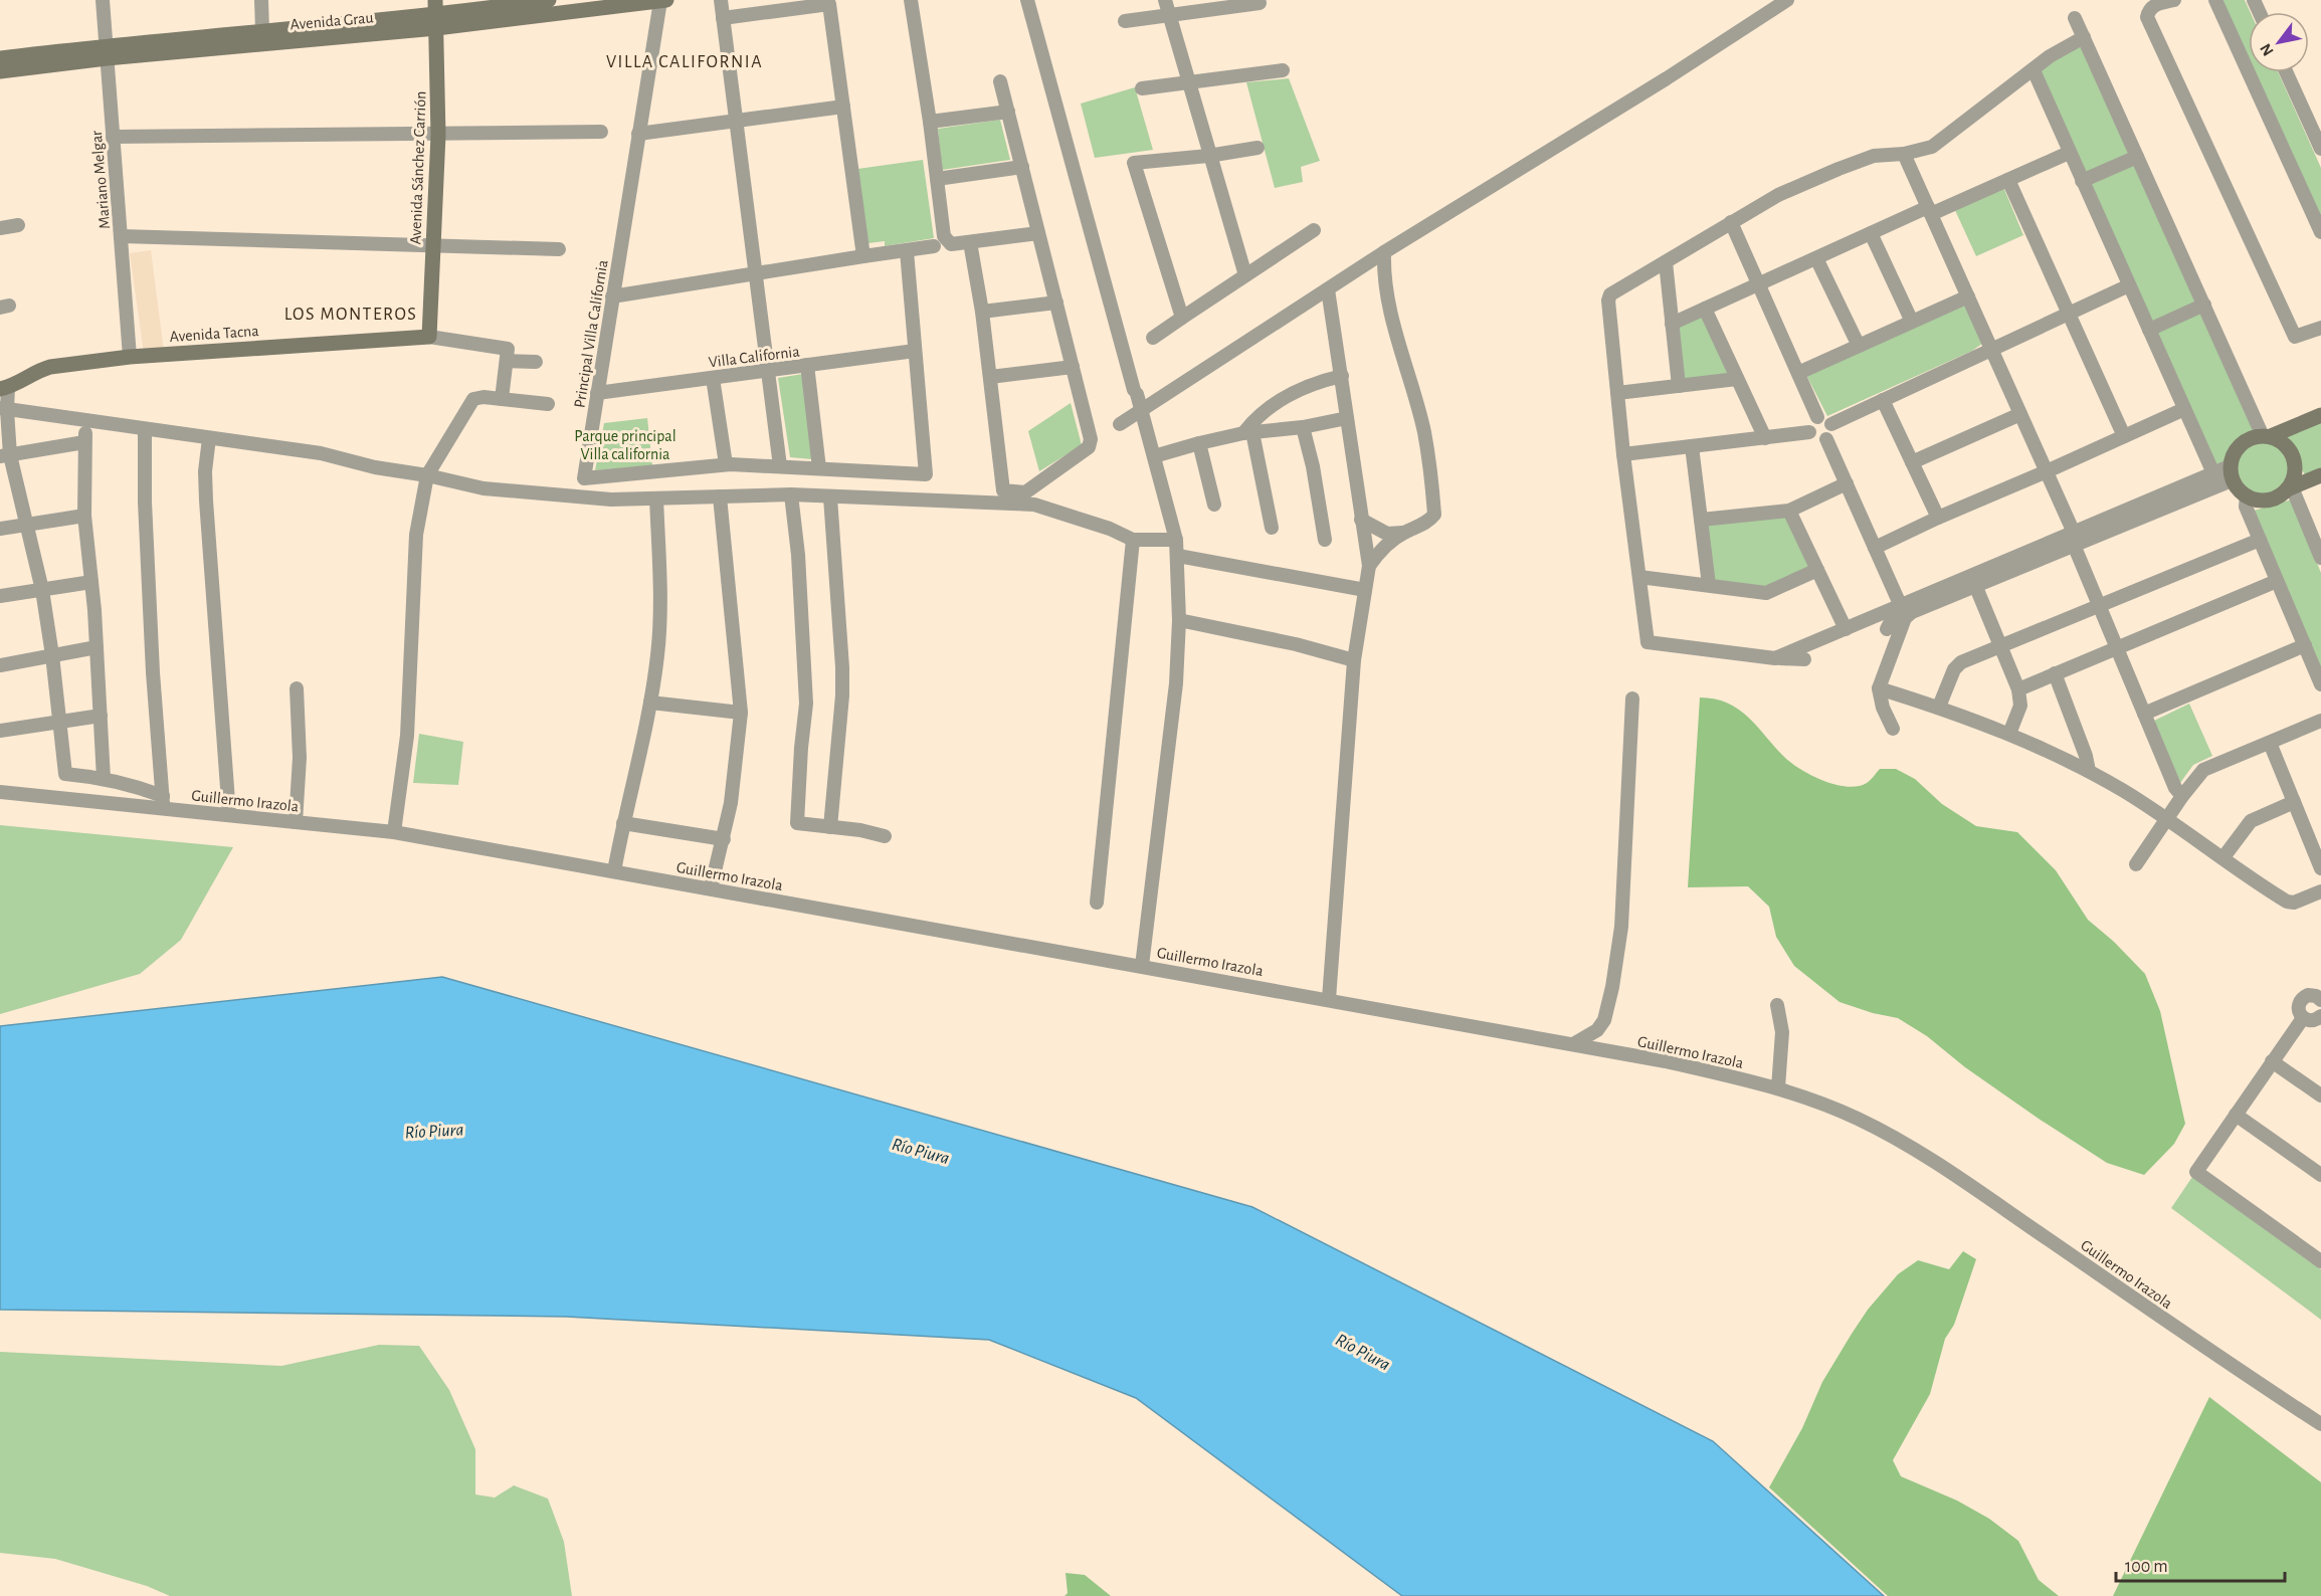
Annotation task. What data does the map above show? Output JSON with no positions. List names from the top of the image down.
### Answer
{
  "streets": {
    "street": [
      "Avenida Grau",
      "Avenida Sánchez Carrión",
      "Mariano Melgar",
      "Avenida Tacna",
      "Principal Villa California",
      "Villa California",
      "Guillermo Irazola"
    ]
  },
  "crossings": [
    ["Avenida Grau", "Avenida Sánchez Carrión"],
    ["Avenida Grau", "Mariano Melgar"],
    ["Avenida Grau", "Principal Villa California"],
    ["Avenida Sánchez Carrión", "Avenida Tacna"],
    ["Mariano Melgar", "Avenida Tacna"],
    ["Principal Villa California", "Villa California"]
  ],
  "districts": ["VILLA CALIFORNIA", "LOS MONTEROS"],
  "water": ["Río Piura"],
  "parks": ["Parque principal Villa california"],
  "scale_bar": "100 m",
  "north": "bottom left"
}
